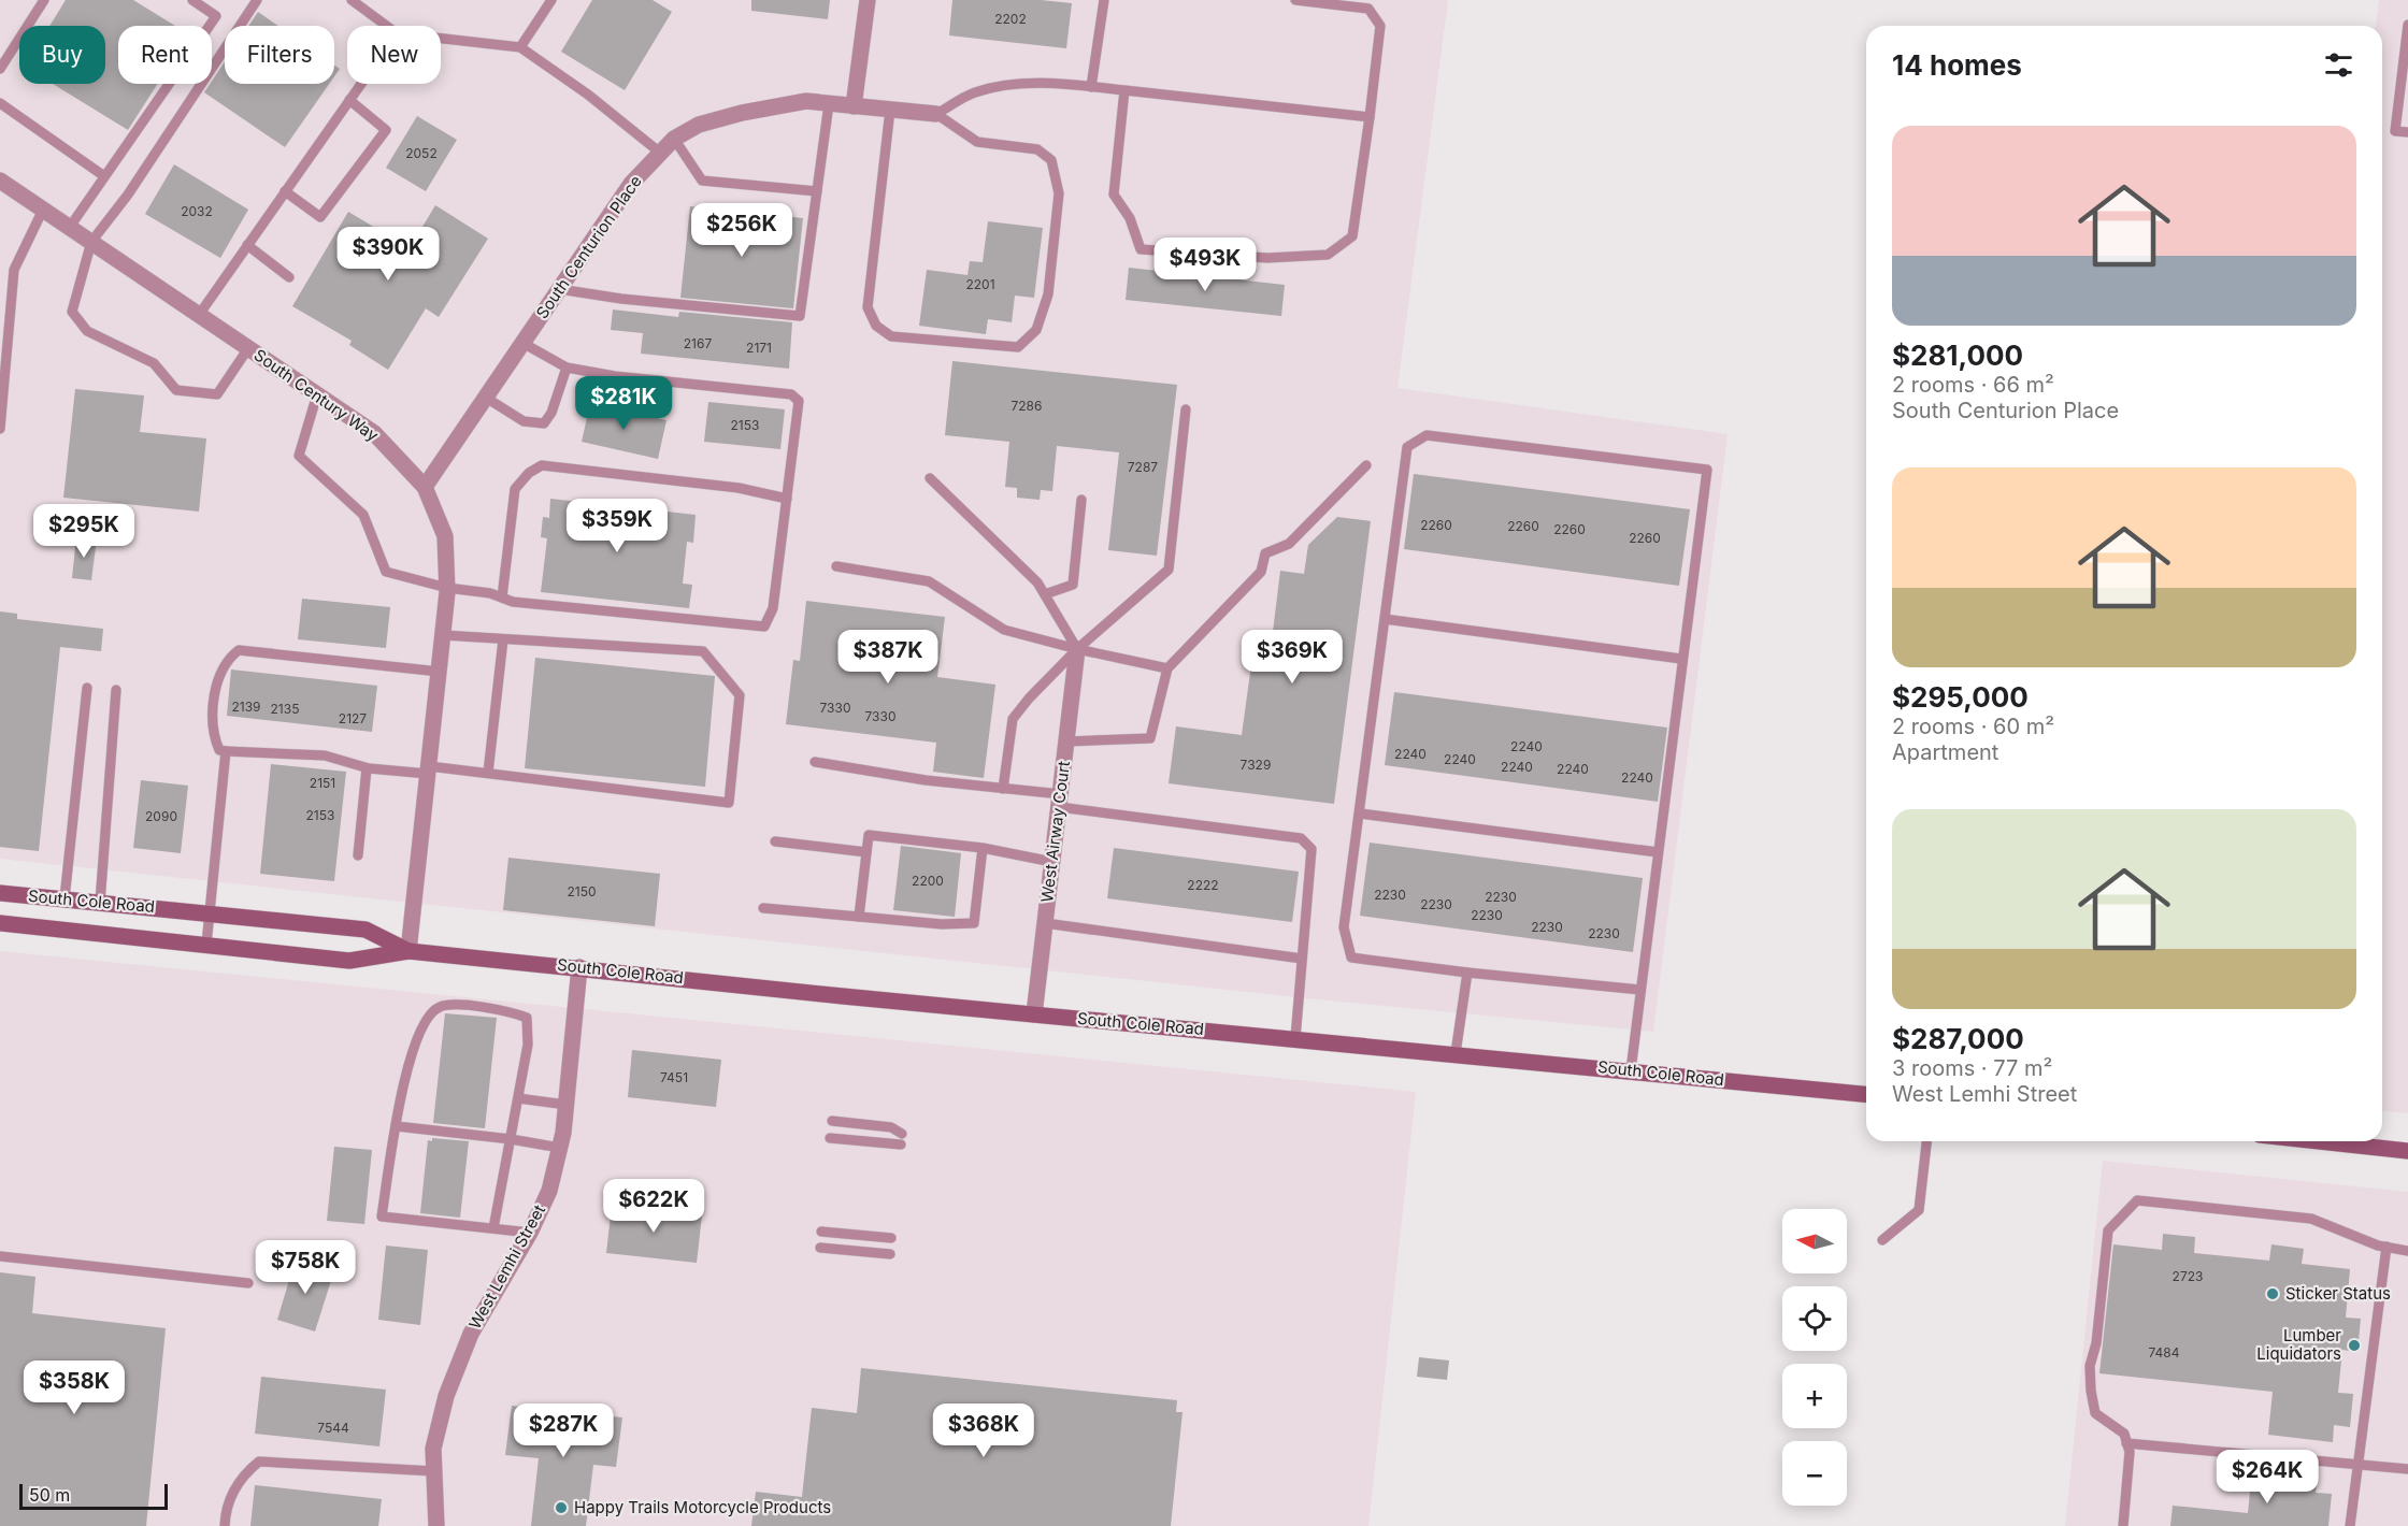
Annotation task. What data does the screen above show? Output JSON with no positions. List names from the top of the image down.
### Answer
{
  "streets": {
    "main road": ["South Cole Road"],
    "street": [
      "South Centurion Place",
      "South Century Way",
      "West Airway Court",
      "West Lemhi Street"
    ]
  },
  "crossings": [
    ["South Centurion Place", "South Century Way"],
    ["South Century Way", "South Cole Road"],
    ["West Airway Court", "South Cole Road"],
    ["South Cole Road", "West Lemhi Street"]
  ],
  "places": ["Sticker Status", "Lumber Liquidators", "Happy Trails Motorcycle Products"],
  "house_numbers": [
    "2202",
    "2052",
    "2032",
    "2201",
    "2167",
    "2171",
    "7286",
    "2153",
    "7287",
    "2260",
    "2260",
    "2260",
    "2260",
    "2139",
    "7330",
    "2135",
    "7330",
    "2127",
    "2240",
    "2240",
    "2240",
    "7329",
    "2240",
    "2240",
    "2240",
    "2151",
    "2153",
    "2090",
    "2200",
    "2222",
    "2150",
    "2230",
    "2230",
    "2230",
    "2230",
    "2230",
    "2230",
    "7451",
    "2723",
    "7484",
    "7544"
  ],
  "scale_bar": "50 m",
  "north": "left",
  "page": {
    "chip": [
      "Buy",
      "Rent",
      "Filters",
      "New"
    ],
    "heading": "14 homes",
    "list": [
      {
        "name": "$281,000",
        "note": "2 rooms · 66 m² · South Centurion Place"
      },
      {
        "name": "$295,000",
        "note": "2 rooms · 60 m² · Apartment"
      },
      {
        "name": "$287,000",
        "note": "3 rooms · 77 m² · West Lemhi Street"
      }
    ],
    "price": [
      "$256K",
      "$390K",
      "$493K",
      "$281K",
      "$359K",
      "$295K",
      "$387K",
      "$369K",
      "$622K",
      "$758K",
      "$358K",
      "$287K",
      "$368K",
      "$264K"
    ],
    "map_buttons": ["+", "−"],
    "scale": "50 m"
  }
}
